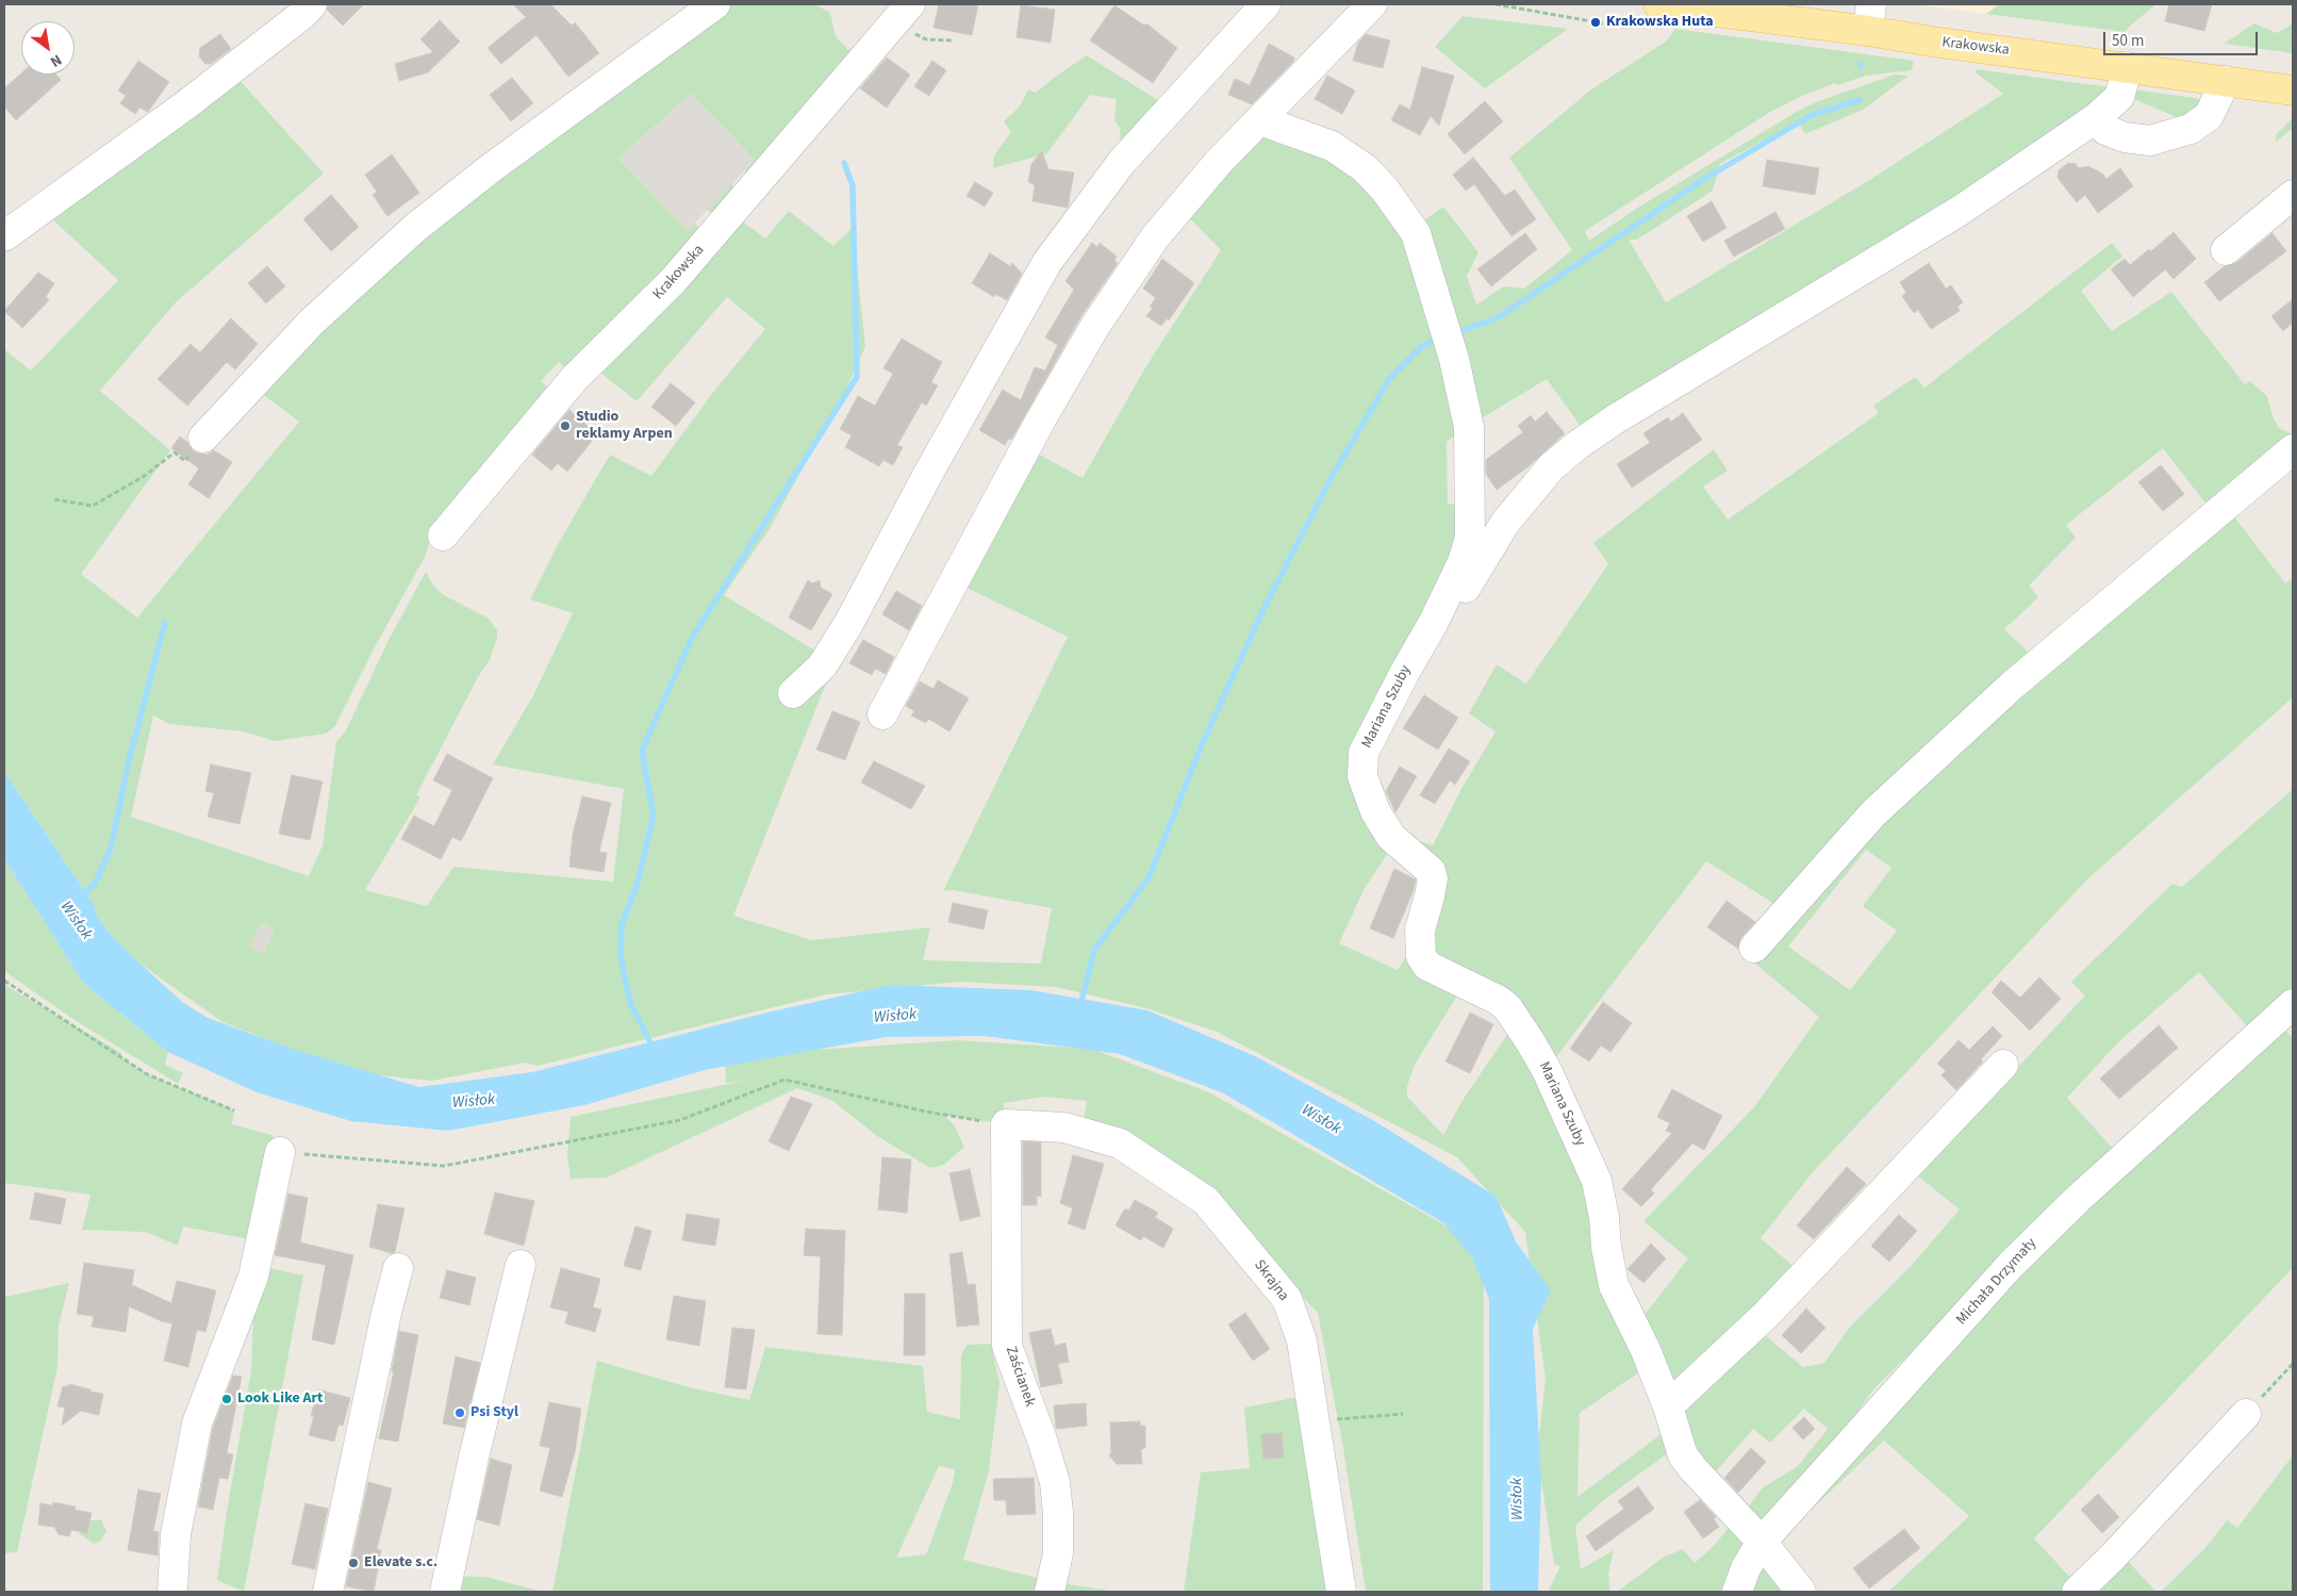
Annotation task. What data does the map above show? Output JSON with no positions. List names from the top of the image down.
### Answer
{
  "streets": {
    "main road": ["Krakowska"],
    "street": [
      "Mariana Szuby",
      "Skrajna",
      "Michała Drzymały",
      "Zaścianek"
    ]
  },
  "crossings": [
    ["Mariana Szuby", "Michała Drzymały"],
    ["Skrajna", "Zaścianek"]
  ],
  "water": ["Wisłok"],
  "places": [
    "Krakowska Huta",
    "Studio reklamy Arpen",
    "Look Like Art",
    "Psi Styl",
    "Elevate s.c."
  ],
  "scale_bar": "50 m",
  "north": "bottom right"
}
